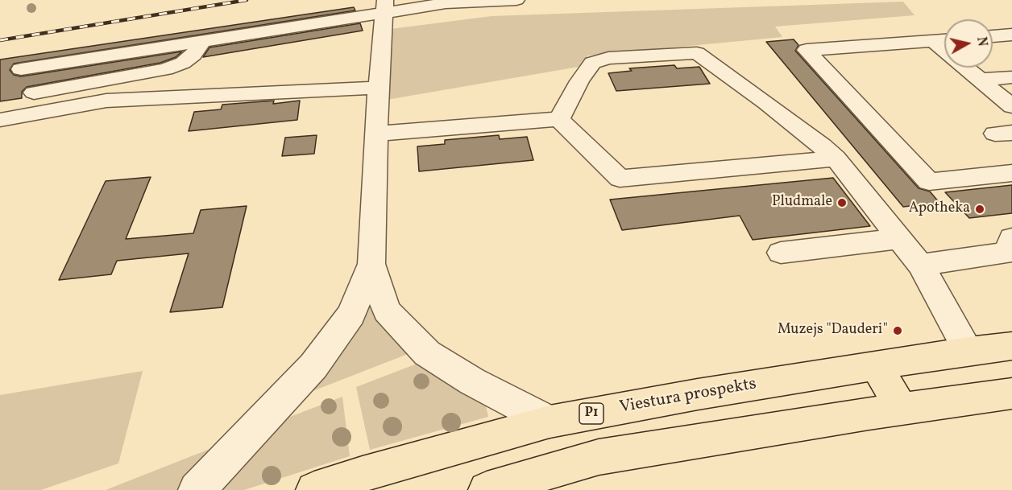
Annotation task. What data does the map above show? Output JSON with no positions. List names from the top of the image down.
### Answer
{
  "streets": {
    "main road": ["Viestura prospekts", "P1"]
  },
  "places": ["Pludmale", "Apotheka", "Muzejs \"Dauderi\""],
  "north": "right"
}
